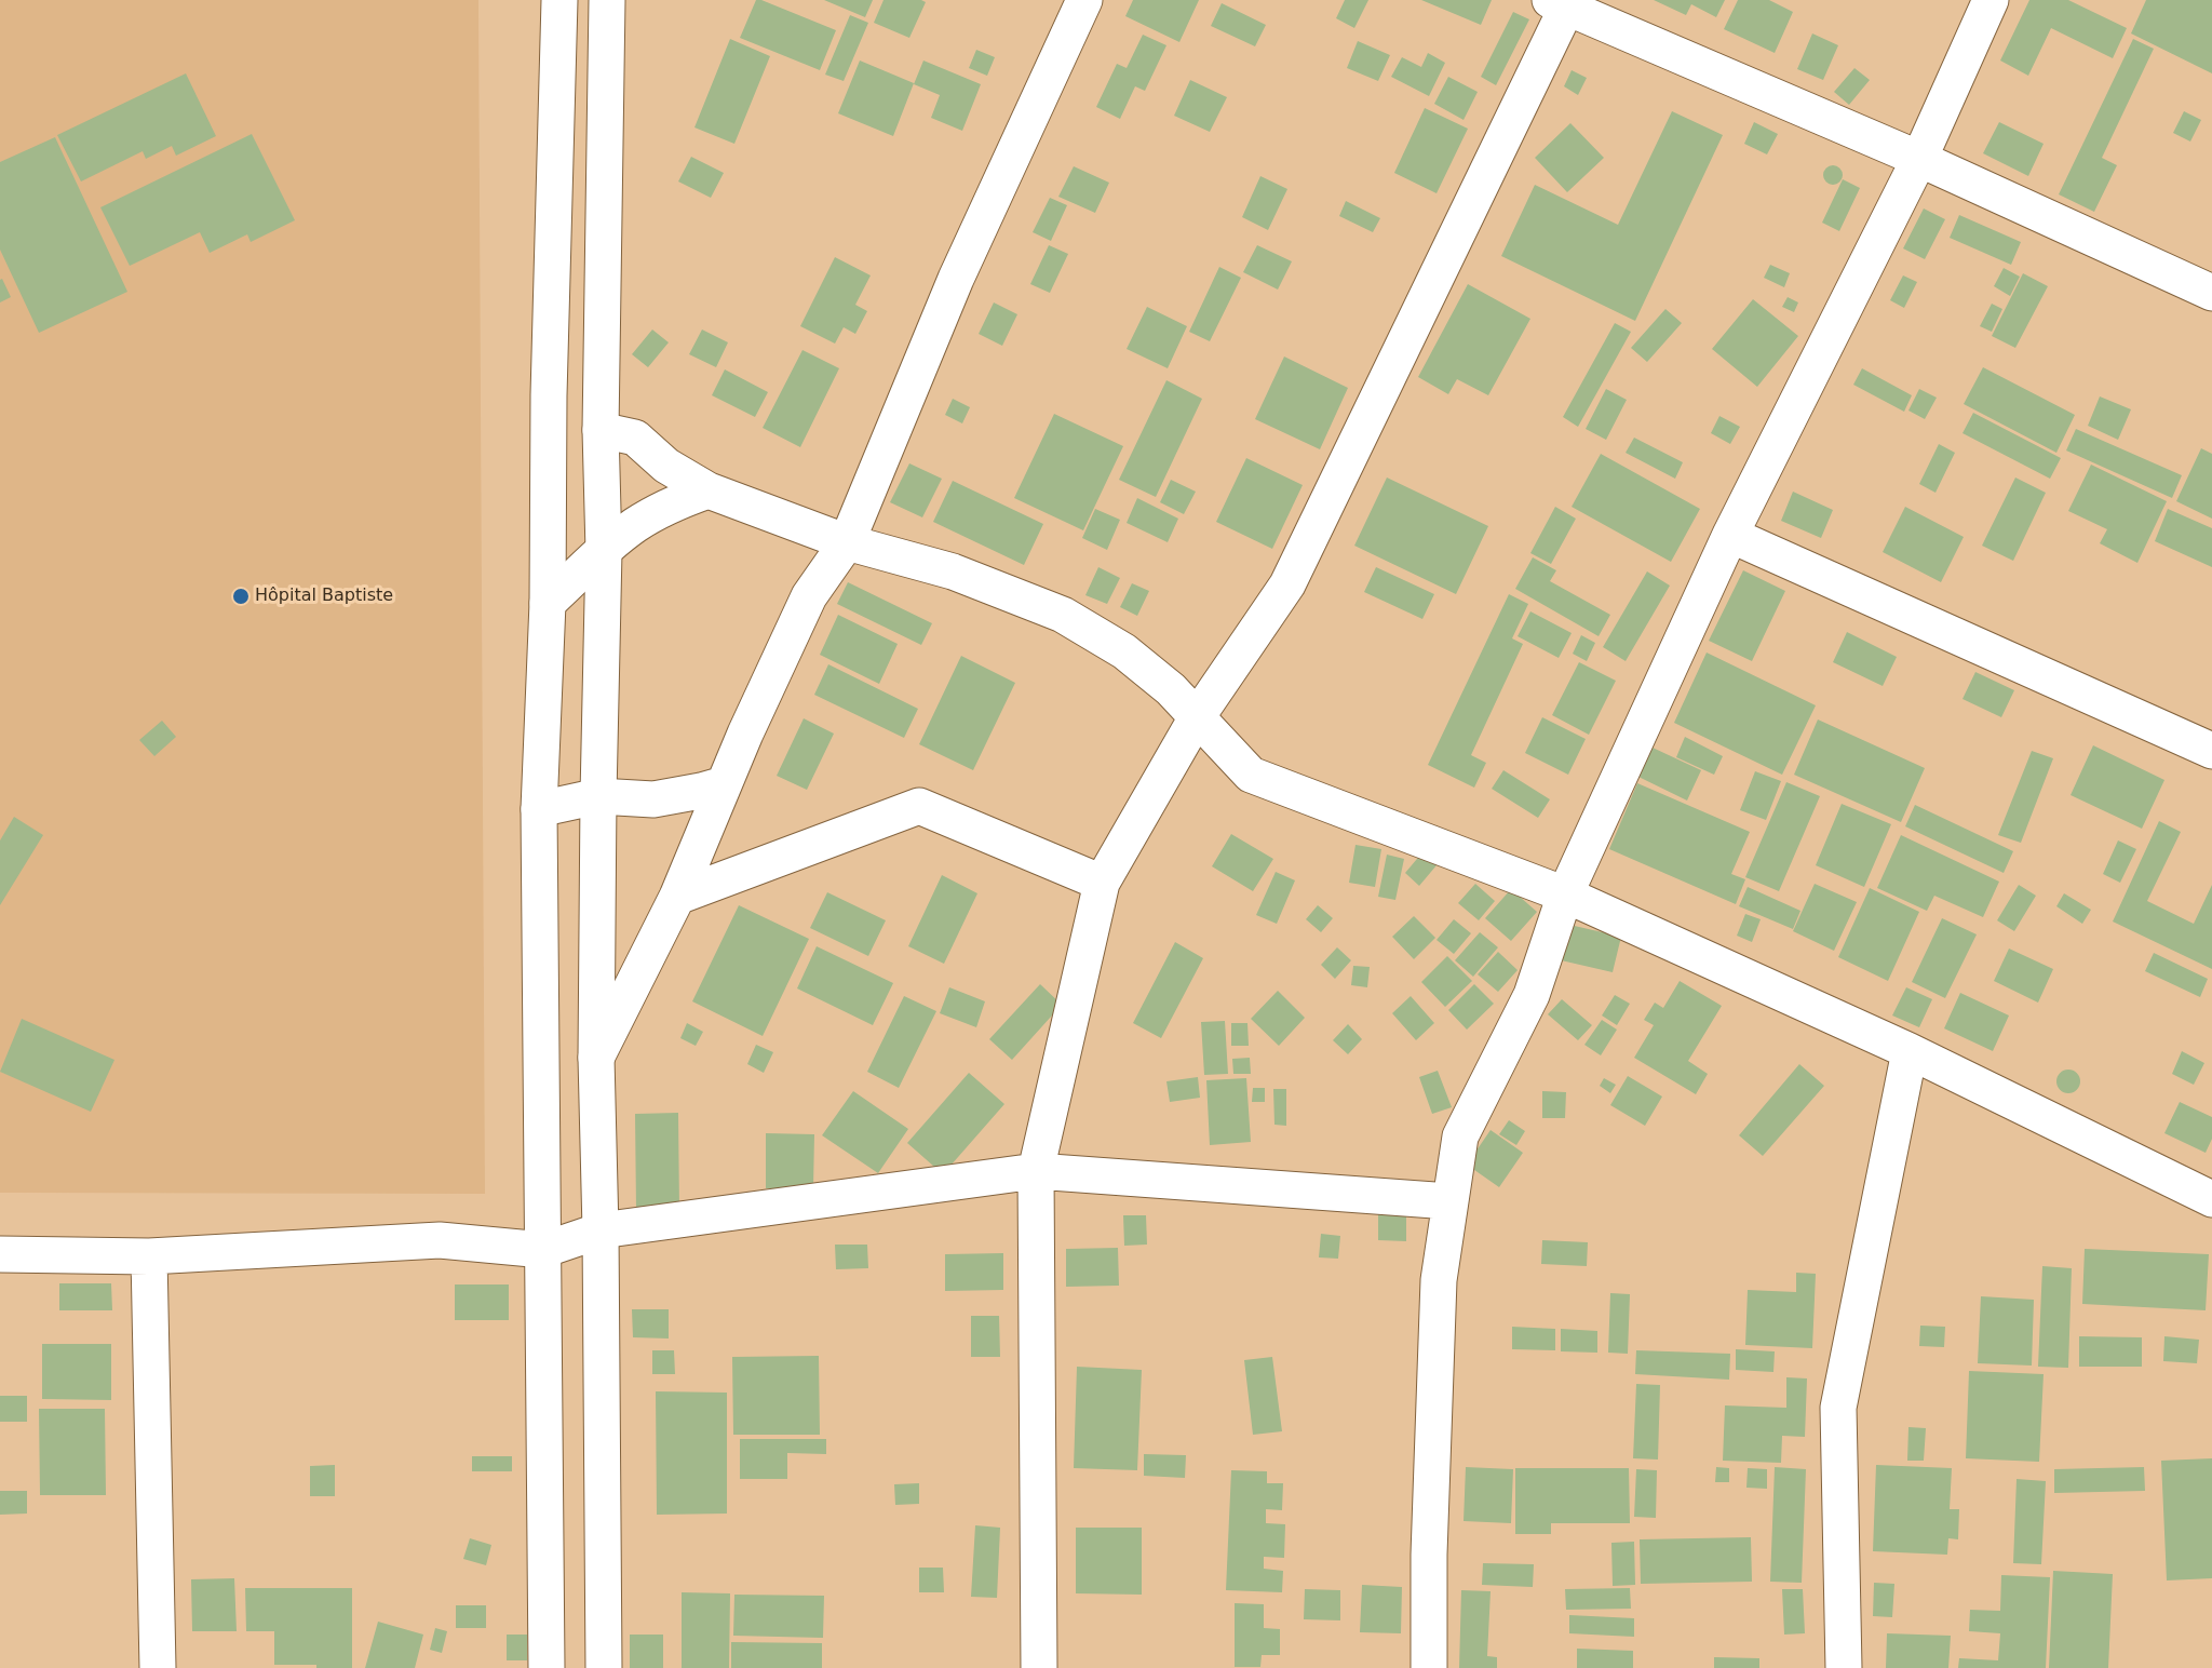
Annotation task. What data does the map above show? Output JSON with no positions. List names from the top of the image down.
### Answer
{
  "places": ["Hôpital Baptiste"]
}
